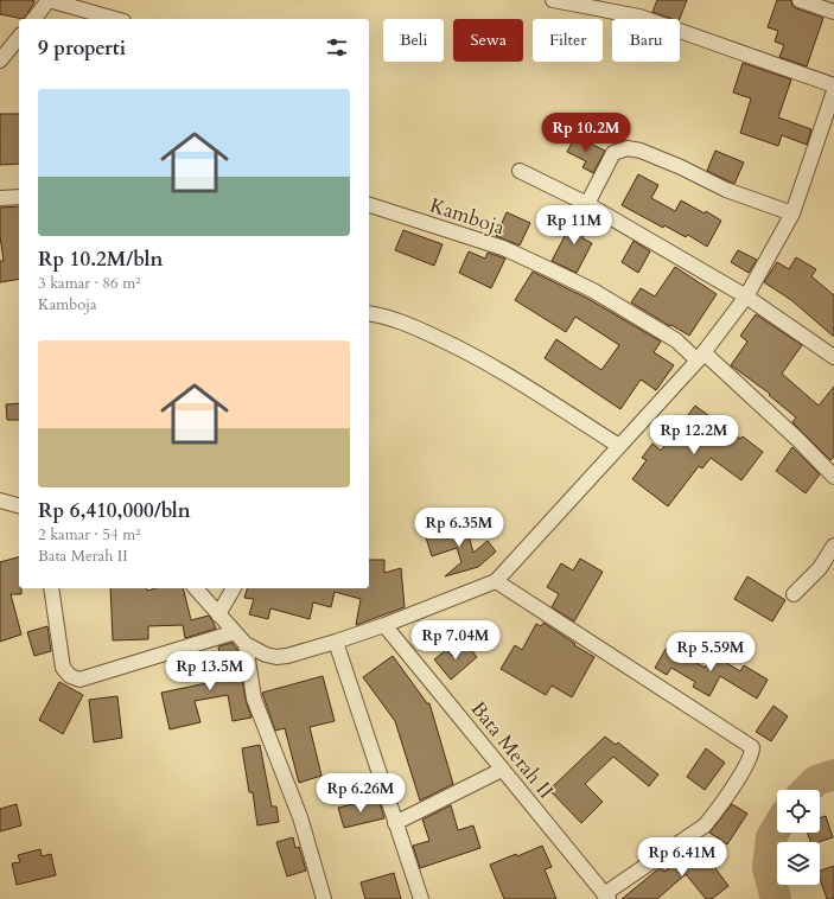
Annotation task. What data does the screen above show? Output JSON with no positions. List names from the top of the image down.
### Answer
{
  "streets": {
    "street": ["Kamboja", "Bata Merah II"]
  },
  "page": {
    "chip": [
      "Beli",
      "Sewa",
      "Filter",
      "Baru"
    ],
    "heading": "9 properti",
    "list": [
      {
        "name": "Rp 10.2M/bln",
        "note": "3 kamar · 86 m² · Kamboja"
      },
      {
        "name": "Rp 6,410,000/bln",
        "note": "2 kamar · 54 m² · Bata Merah II"
      }
    ],
    "price": [
      "Rp 10.2M",
      "Rp 11M",
      "Rp 12.2M",
      "Rp 6.35M",
      "Rp 7.04M",
      "Rp 5.59M",
      "Rp 13.5M",
      "Rp 6.26M",
      "Rp 6.41M"
    ]
  }
}
